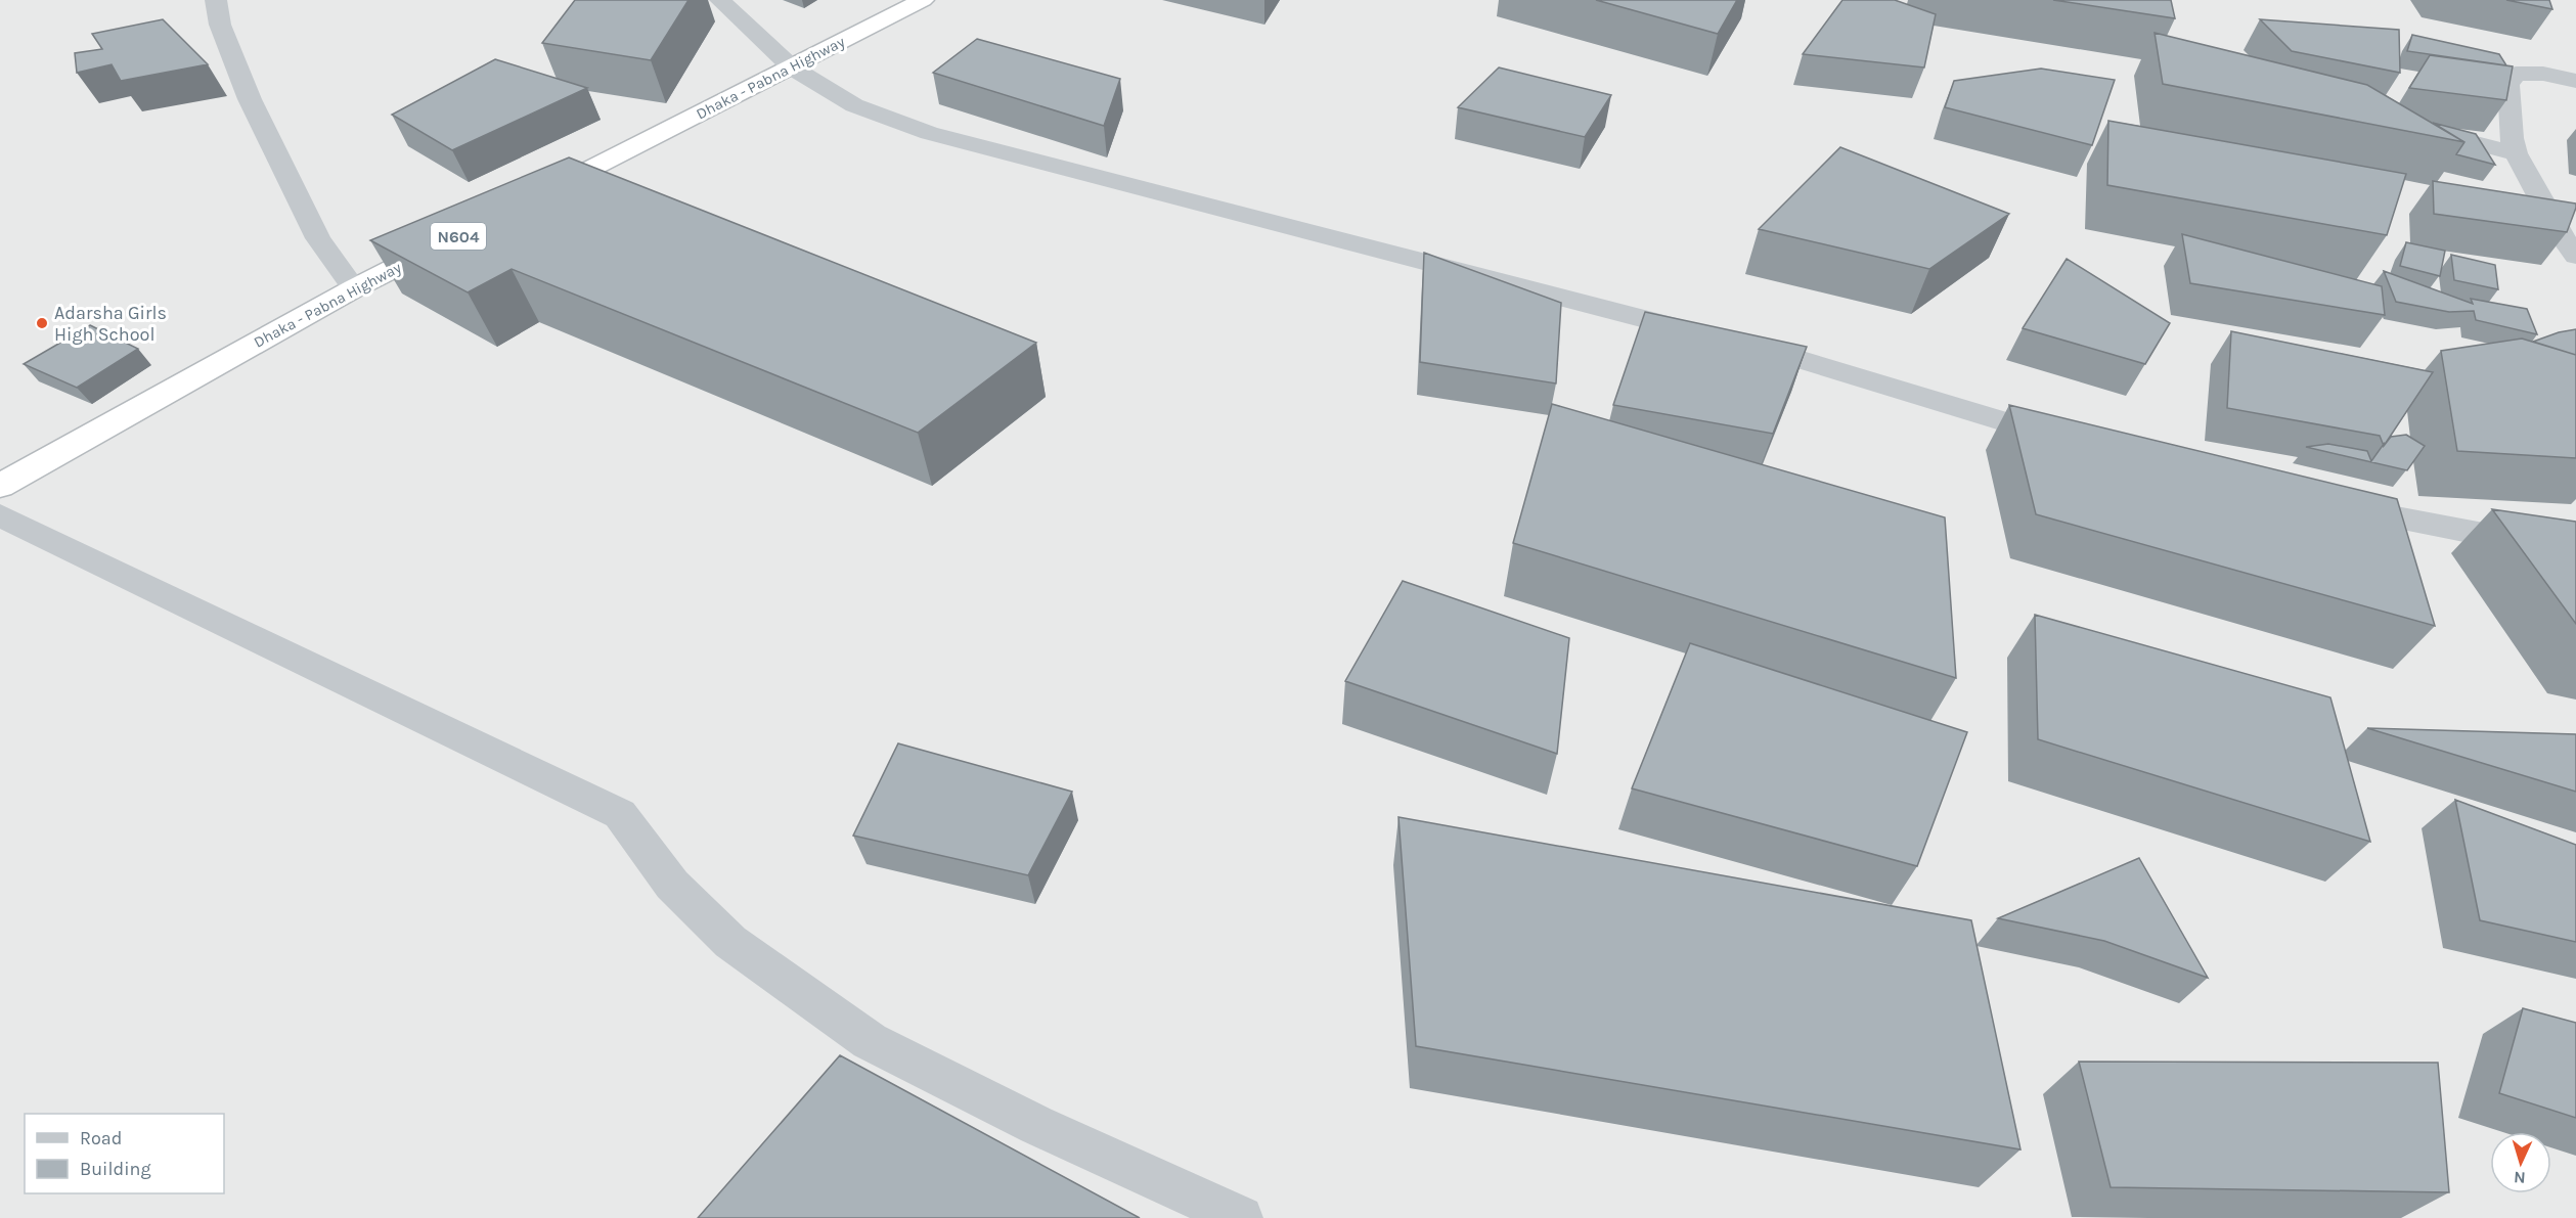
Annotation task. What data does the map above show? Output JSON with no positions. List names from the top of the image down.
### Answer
{
  "streets": {
    "highway": ["Dhaka - Pabna Highway", "N604"]
  },
  "places": ["Adarsha Girls High School"],
  "legend": ["Road", "Building"],
  "north": "bottom"
}
